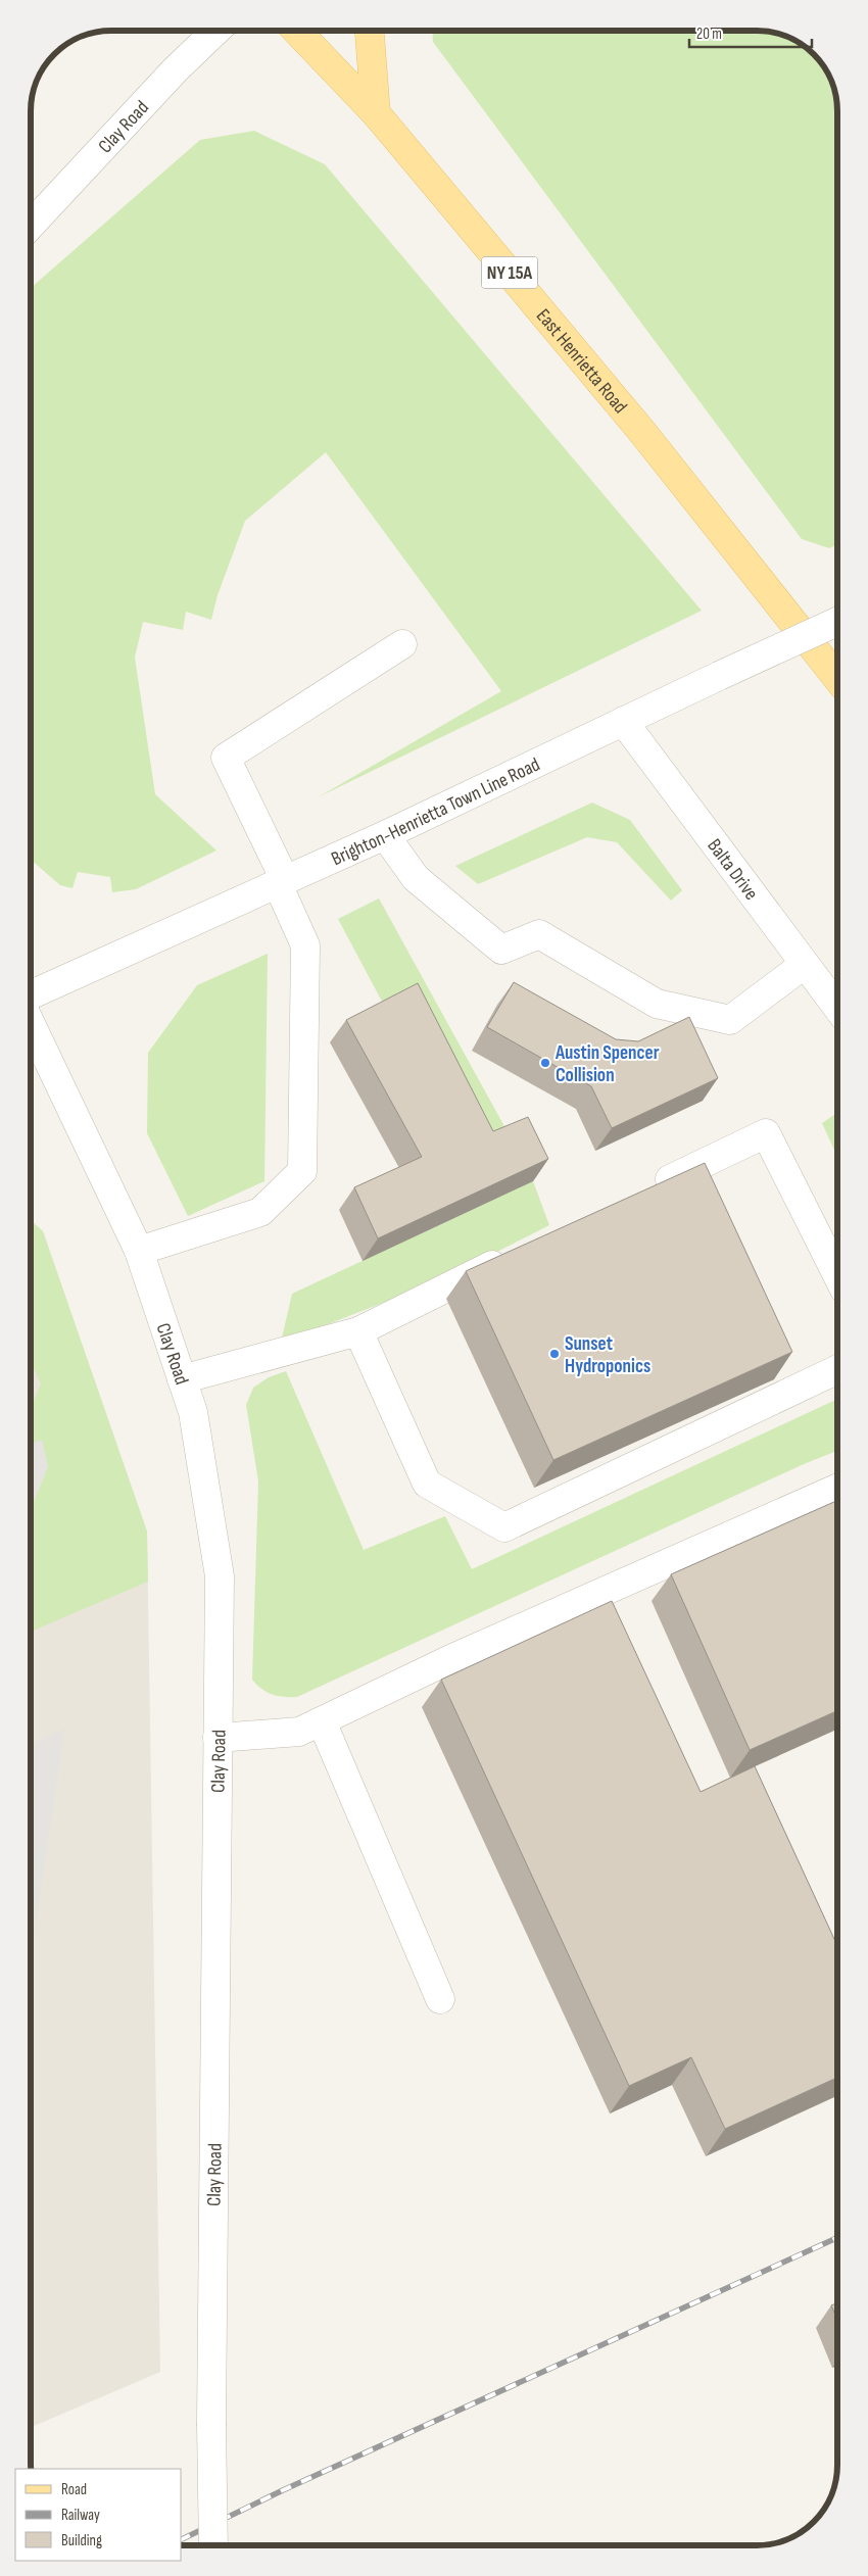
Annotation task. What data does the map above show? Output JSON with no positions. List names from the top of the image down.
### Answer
{
  "streets": {
    "main road": ["NY 15A", "East Henrietta Road"],
    "street": ["Clay Road", "Brighton-Henrietta Town Line Road", "Balta Drive"]
  },
  "crossings": [
    ["Brighton-Henrietta Town Line Road", "Balta Drive"]
  ],
  "places": ["Austin Spencer Collision", "Sunset Hydroponics"],
  "legend": ["Road", "Railway", "Building"],
  "scale_bar": "20 m"
}
